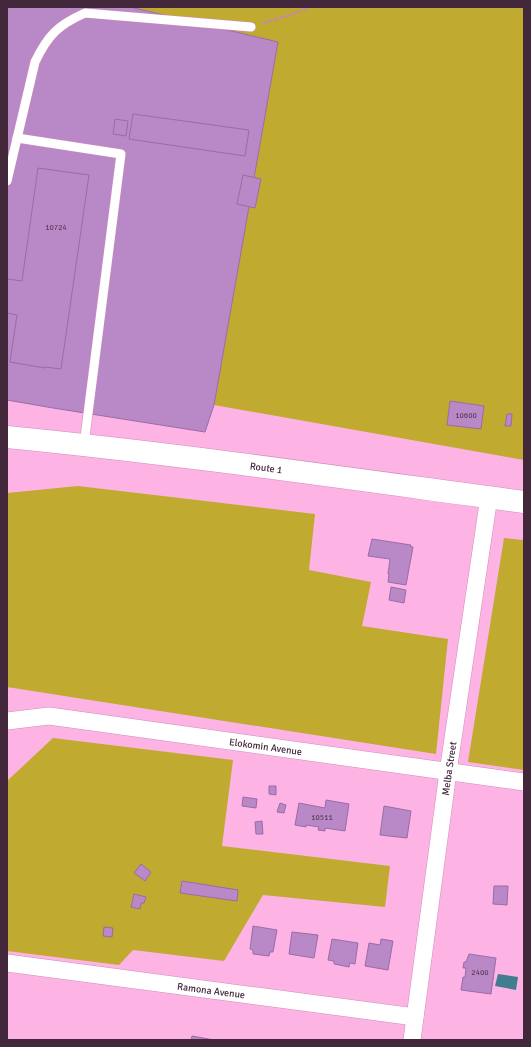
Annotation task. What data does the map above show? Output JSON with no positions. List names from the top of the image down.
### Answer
{
  "streets": {
    "main road": ["Route 1"],
    "street": ["Elokomin Avenue", "Melba Street", "Ramona Avenue"]
  },
  "crossings": [
    ["Route 1", "Melba Street"],
    ["Elokomin Avenue", "Melba Street"],
    ["Melba Street", "Ramona Avenue"]
  ],
  "house_numbers": [
    "10724",
    "10600",
    "10511",
    "2400"
  ]
}
